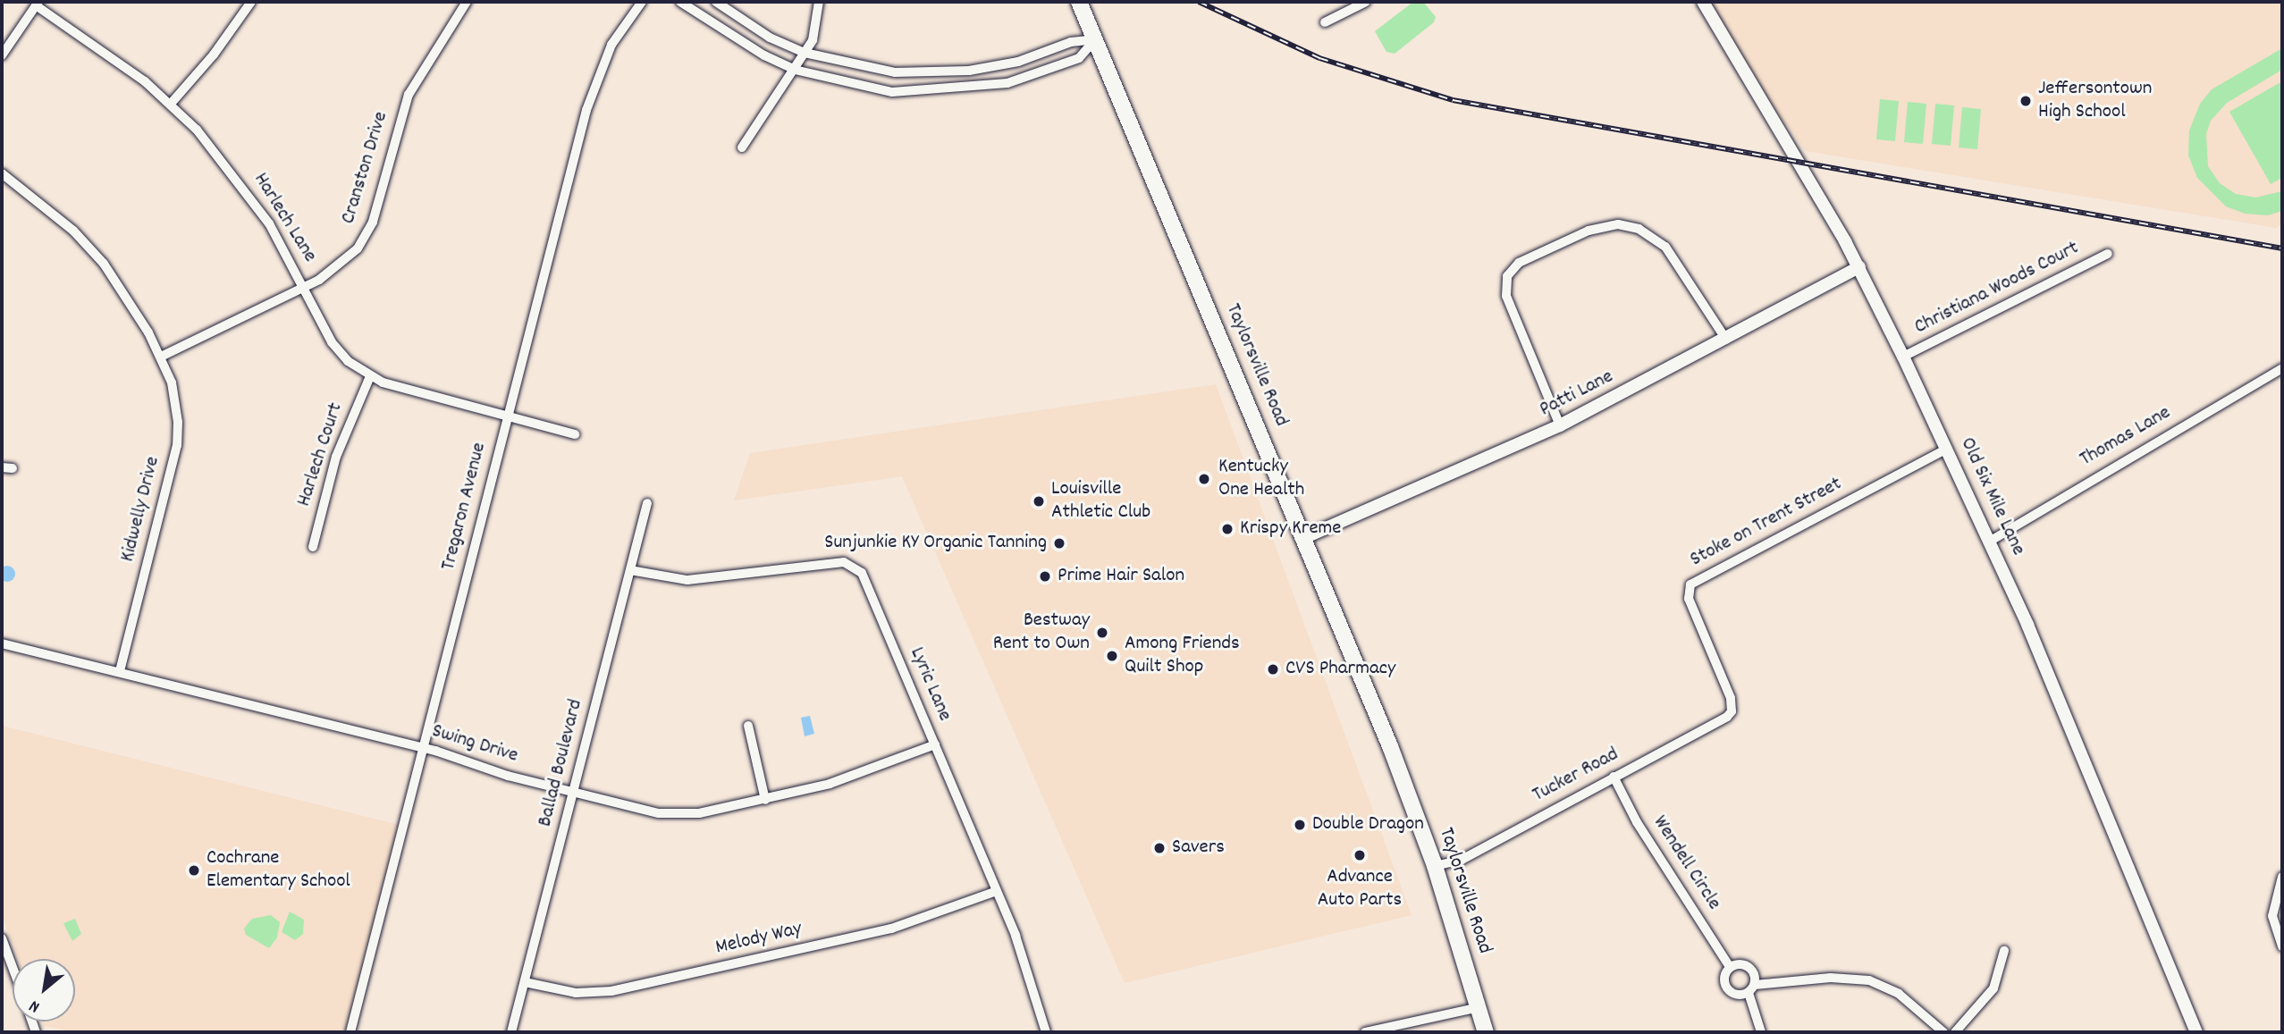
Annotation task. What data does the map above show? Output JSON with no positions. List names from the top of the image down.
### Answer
{
  "streets": {
    "main road": ["Taylorsville Road"],
    "street": [
      "Cranston Drive",
      "Harlech Lane",
      "Christiana Woods Court",
      "Patti Lane",
      "Thomas Lane",
      "Harlech Court",
      "Old Six Mile Lane",
      "Tregaron Avenue",
      "Kidwelly Drive",
      "Stoke on Trent Street",
      "Lyric Lane",
      "Swing Drive",
      "Ballad Boulevard",
      "Tucker Road",
      "Wendell Circle",
      "Melody Way"
    ]
  },
  "crossings": [
    ["Cranston Drive", "Harlech Lane"],
    ["Cranston Drive", "Kidwelly Drive"],
    ["Harlech Lane", "Harlech Court"],
    ["Harlech Lane", "Tregaron Avenue"],
    ["Christiana Woods Court", "Old Six Mile Lane"],
    ["Taylorsville Road", "Patti Lane"],
    ["Taylorsville Road", "Tucker Road"],
    ["Patti Lane", "Old Six Mile Lane"],
    ["Thomas Lane", "Old Six Mile Lane"],
    ["Old Six Mile Lane", "Stoke on Trent Street"],
    ["Tregaron Avenue", "Swing Drive"],
    ["Kidwelly Drive", "Swing Drive"],
    ["Stoke on Trent Street", "Tucker Road"],
    ["Lyric Lane", "Swing Drive"],
    ["Lyric Lane", "Ballad Boulevard"],
    ["Lyric Lane", "Melody Way"],
    ["Swing Drive", "Ballad Boulevard"],
    ["Ballad Boulevard", "Melody Way"],
    ["Tucker Road", "Wendell Circle"]
  ],
  "places": [
    "Jeffersontown High School",
    "Kentucky One Health",
    "Louisville Athletic Club",
    "Krispy Kreme",
    "Sunjunkie KY Organic Tanning",
    "Prime Hair Salon",
    "Bestway Rent to Own",
    "Among Friends Quilt Shop",
    "CVS Pharmacy",
    "Double Dragon",
    "Savers",
    "Advance Auto Parts",
    "Cochrane Elementary School"
  ],
  "north": "bottom left"
}
